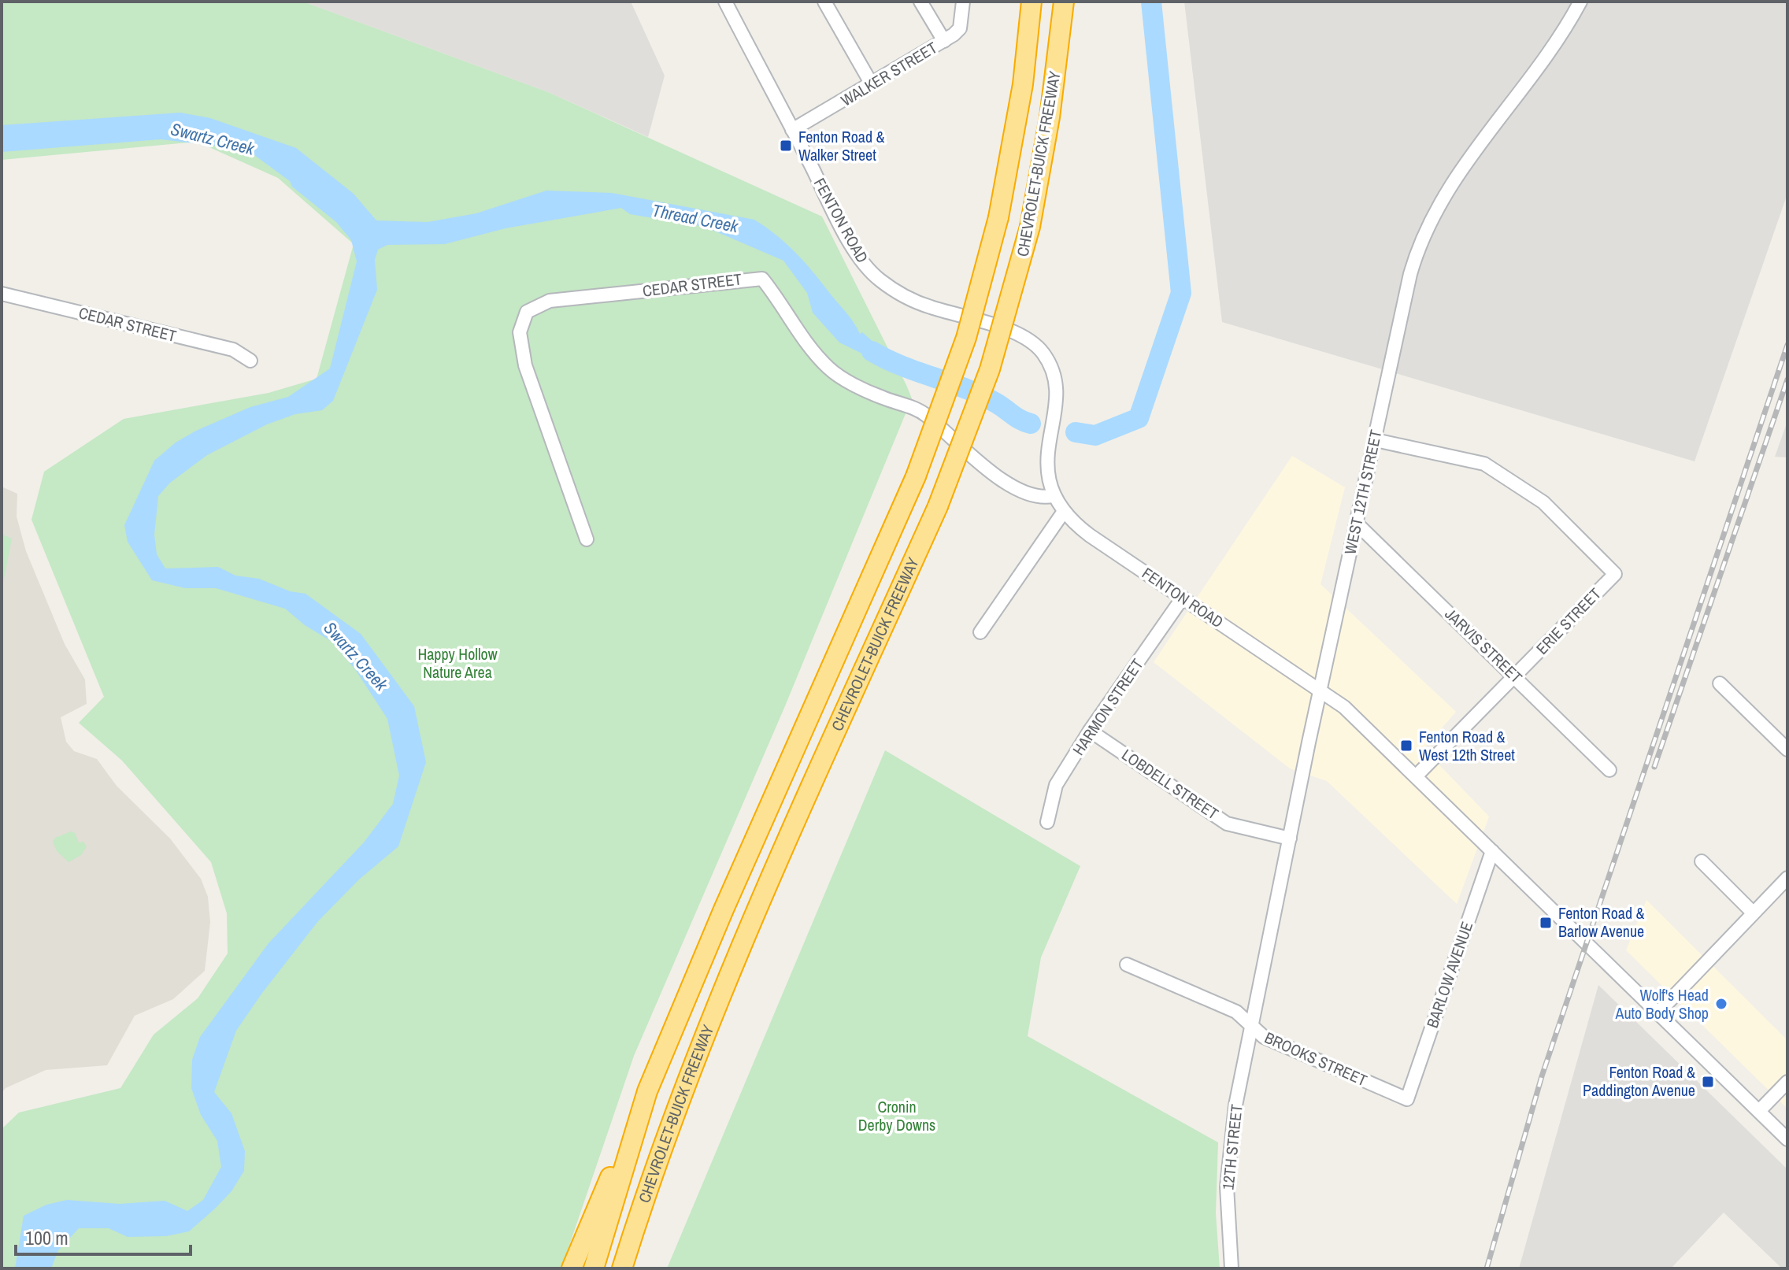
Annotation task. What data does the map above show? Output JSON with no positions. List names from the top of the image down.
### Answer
{
  "streets": {
    "highway": ["CHEVROLET-BUICK FREEWAY"],
    "street": [
      "WALKER STREET",
      "FENTON ROAD",
      "CEDAR STREET",
      "WEST 12TH STREET",
      "ERIE STREET",
      "JARVIS STREET",
      "HARMON STREET",
      "LOBDELL STREET",
      "BARLOW AVENUE",
      "BROOKS STREET",
      "12TH STREET"
    ]
  },
  "crossings": [
    ["WALKER STREET", "FENTON ROAD"],
    ["FENTON ROAD", "CEDAR STREET"],
    ["FENTON ROAD", "WEST 12TH STREET"],
    ["FENTON ROAD", "ERIE STREET"],
    ["FENTON ROAD", "HARMON STREET"],
    ["FENTON ROAD", "BARLOW AVENUE"],
    ["WEST 12TH STREET", "ERIE STREET"],
    ["WEST 12TH STREET", "JARVIS STREET"],
    ["WEST 12TH STREET", "LOBDELL STREET"],
    ["WEST 12TH STREET", "BROOKS STREET"],
    ["WEST 12TH STREET", "12TH STREET"],
    ["ERIE STREET", "JARVIS STREET"],
    ["HARMON STREET", "LOBDELL STREET"],
    ["BARLOW AVENUE", "BROOKS STREET"],
    ["BROOKS STREET", "12TH STREET"]
  ],
  "water": ["Swartz Creek", "Thread Creek"],
  "parks": ["Happy Hollow Nature Area", "Cronin Derby Downs"],
  "places": {
    "transit": [
      "Fenton Road & Walker Street",
      "Fenton Road & West 12th Street",
      "Fenton Road & Barlow Avenue",
      "Fenton Road & Paddington Avenue"
    ],
    "other": ["Wolf's Head Auto Body Shop"]
  },
  "scale_bar": "100 m"
}
